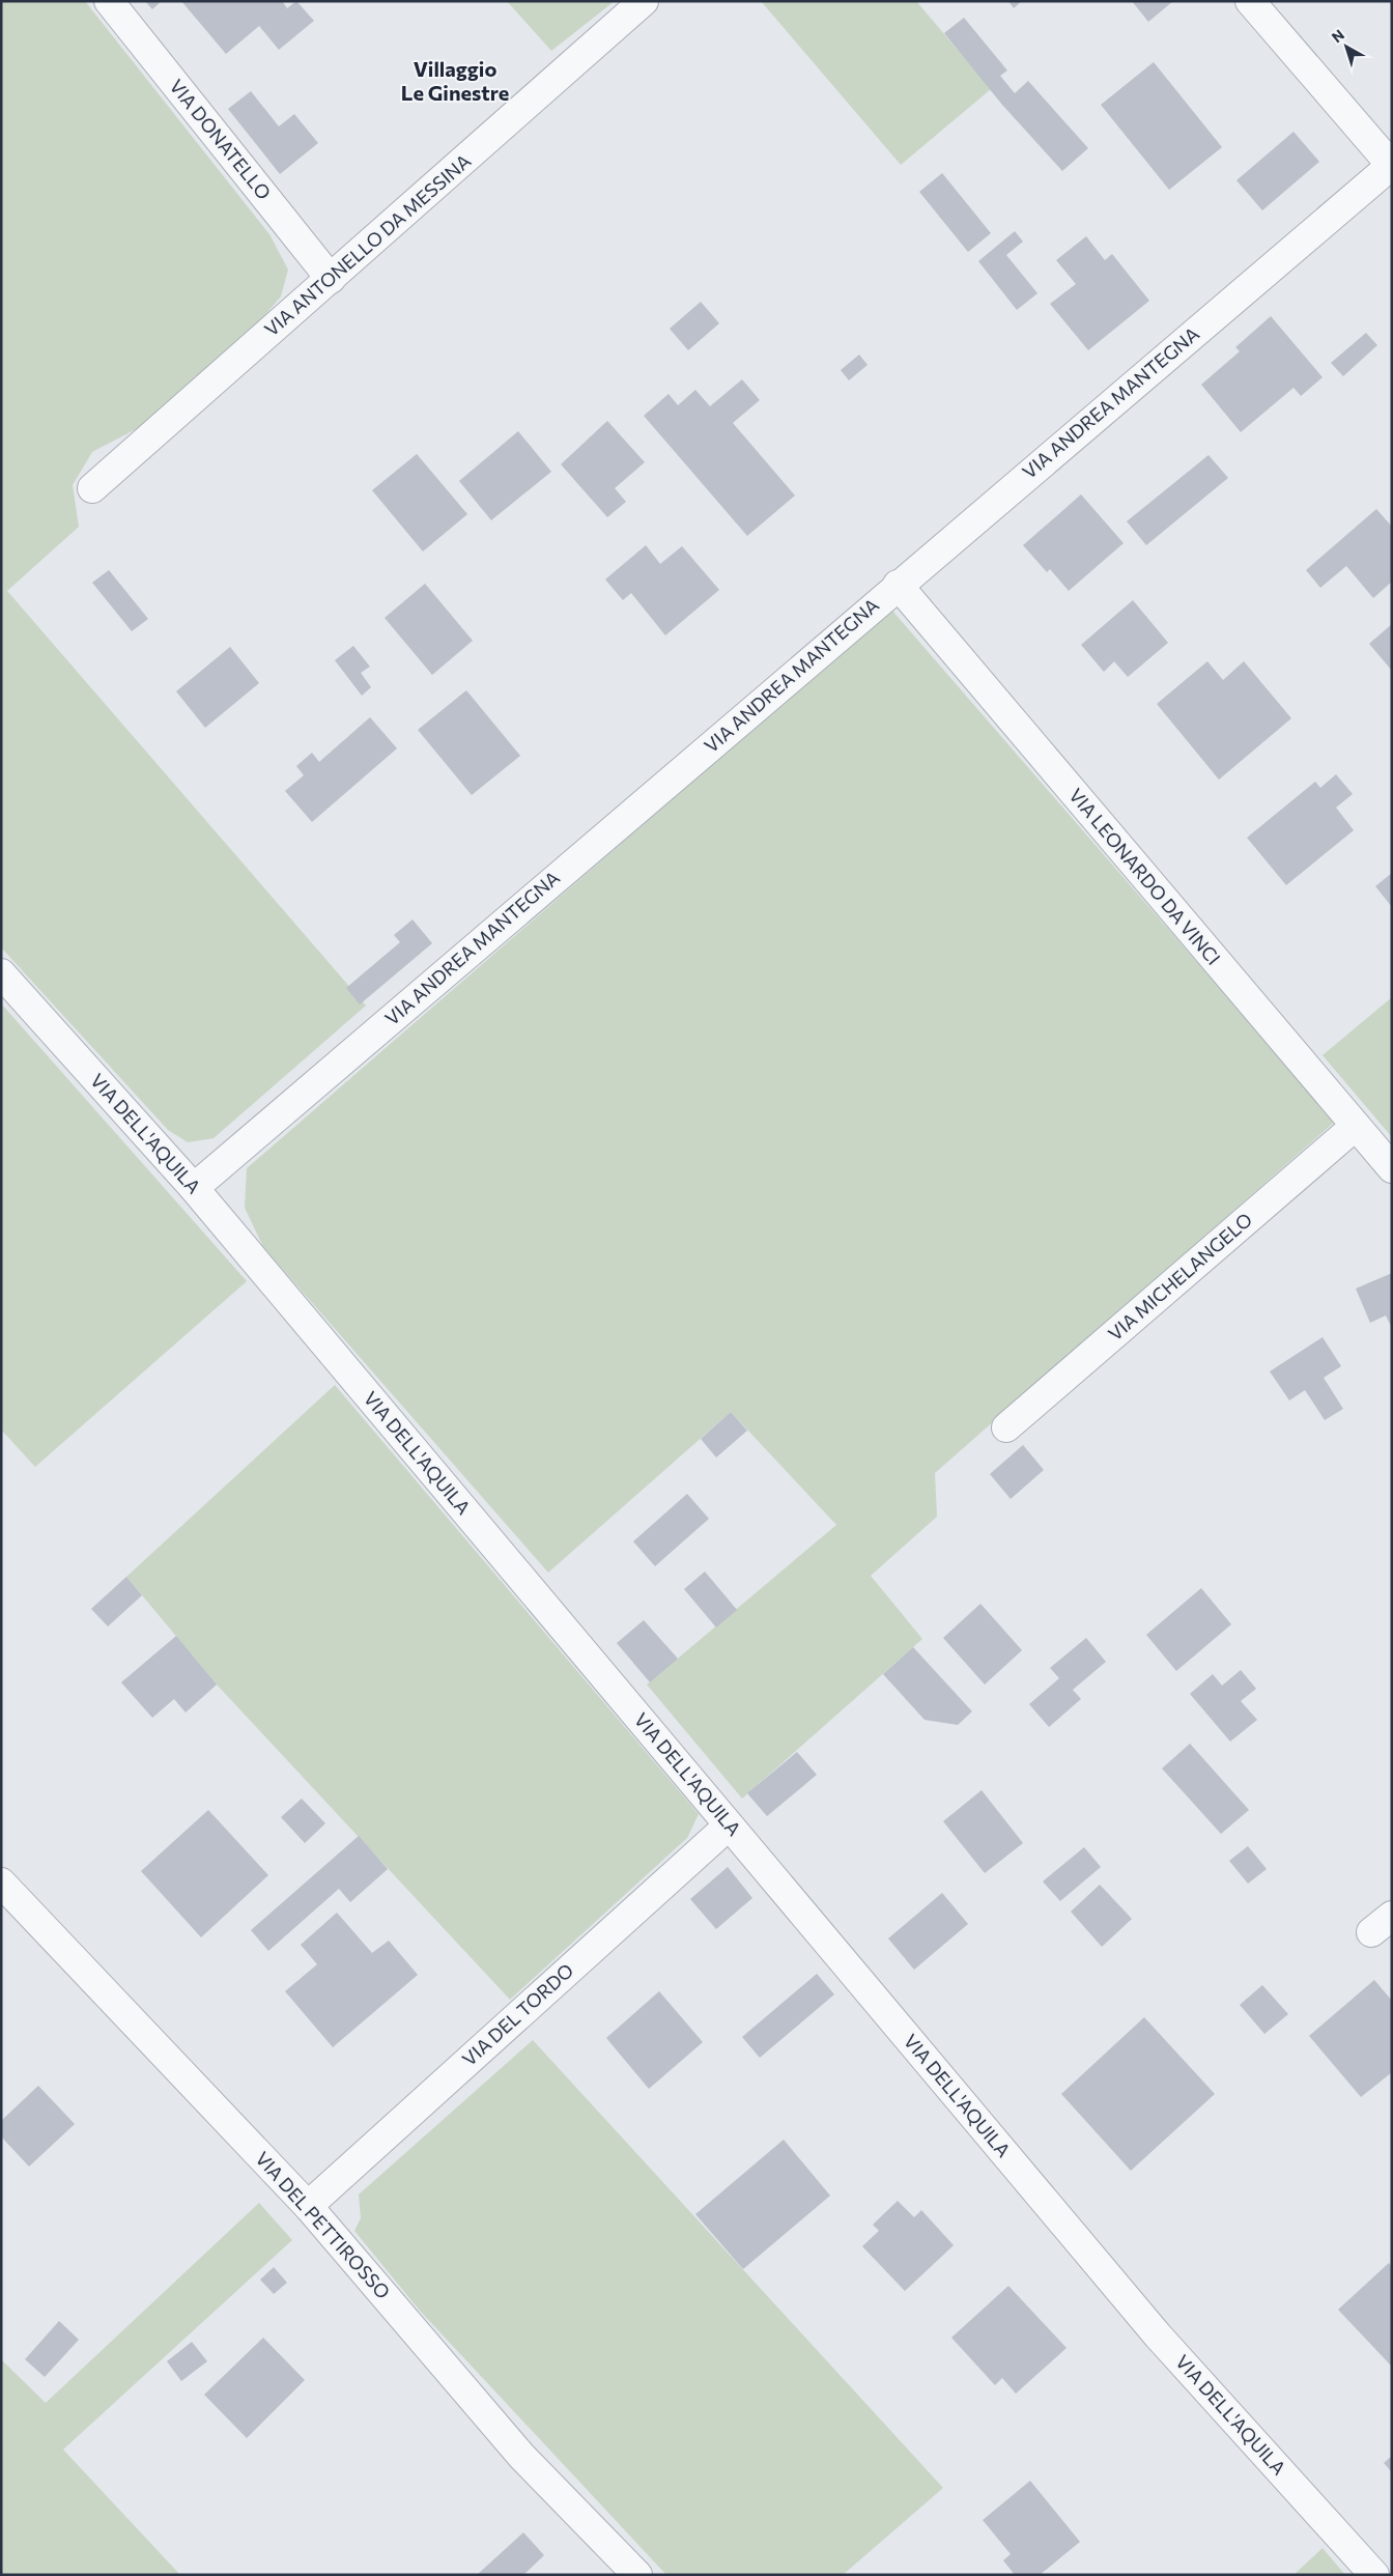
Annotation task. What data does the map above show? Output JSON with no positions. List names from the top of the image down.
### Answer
{
  "streets": {
    "street": [
      "VIA DONATELLO",
      "VIA ANTONELLO DA MESSINA",
      "VIA ANDREA MANTEGNA",
      "VIA LEONARDO DA VINCI",
      "VIA DELL'AQUILA",
      "VIA MICHELANGELO",
      "VIA DEL TORDO",
      "VIA DEL PETTIROSSO"
    ]
  },
  "crossings": [
    ["VIA DONATELLO", "VIA ANTONELLO DA MESSINA"],
    ["VIA ANDREA MANTEGNA", "VIA LEONARDO DA VINCI"],
    ["VIA ANDREA MANTEGNA", "VIA DELL'AQUILA"],
    ["VIA LEONARDO DA VINCI", "VIA MICHELANGELO"],
    ["VIA DELL'AQUILA", "VIA DEL TORDO"],
    ["VIA DEL TORDO", "VIA DEL PETTIROSSO"]
  ],
  "districts": ["Villaggio Le Ginestre"],
  "north": "top left"
}
